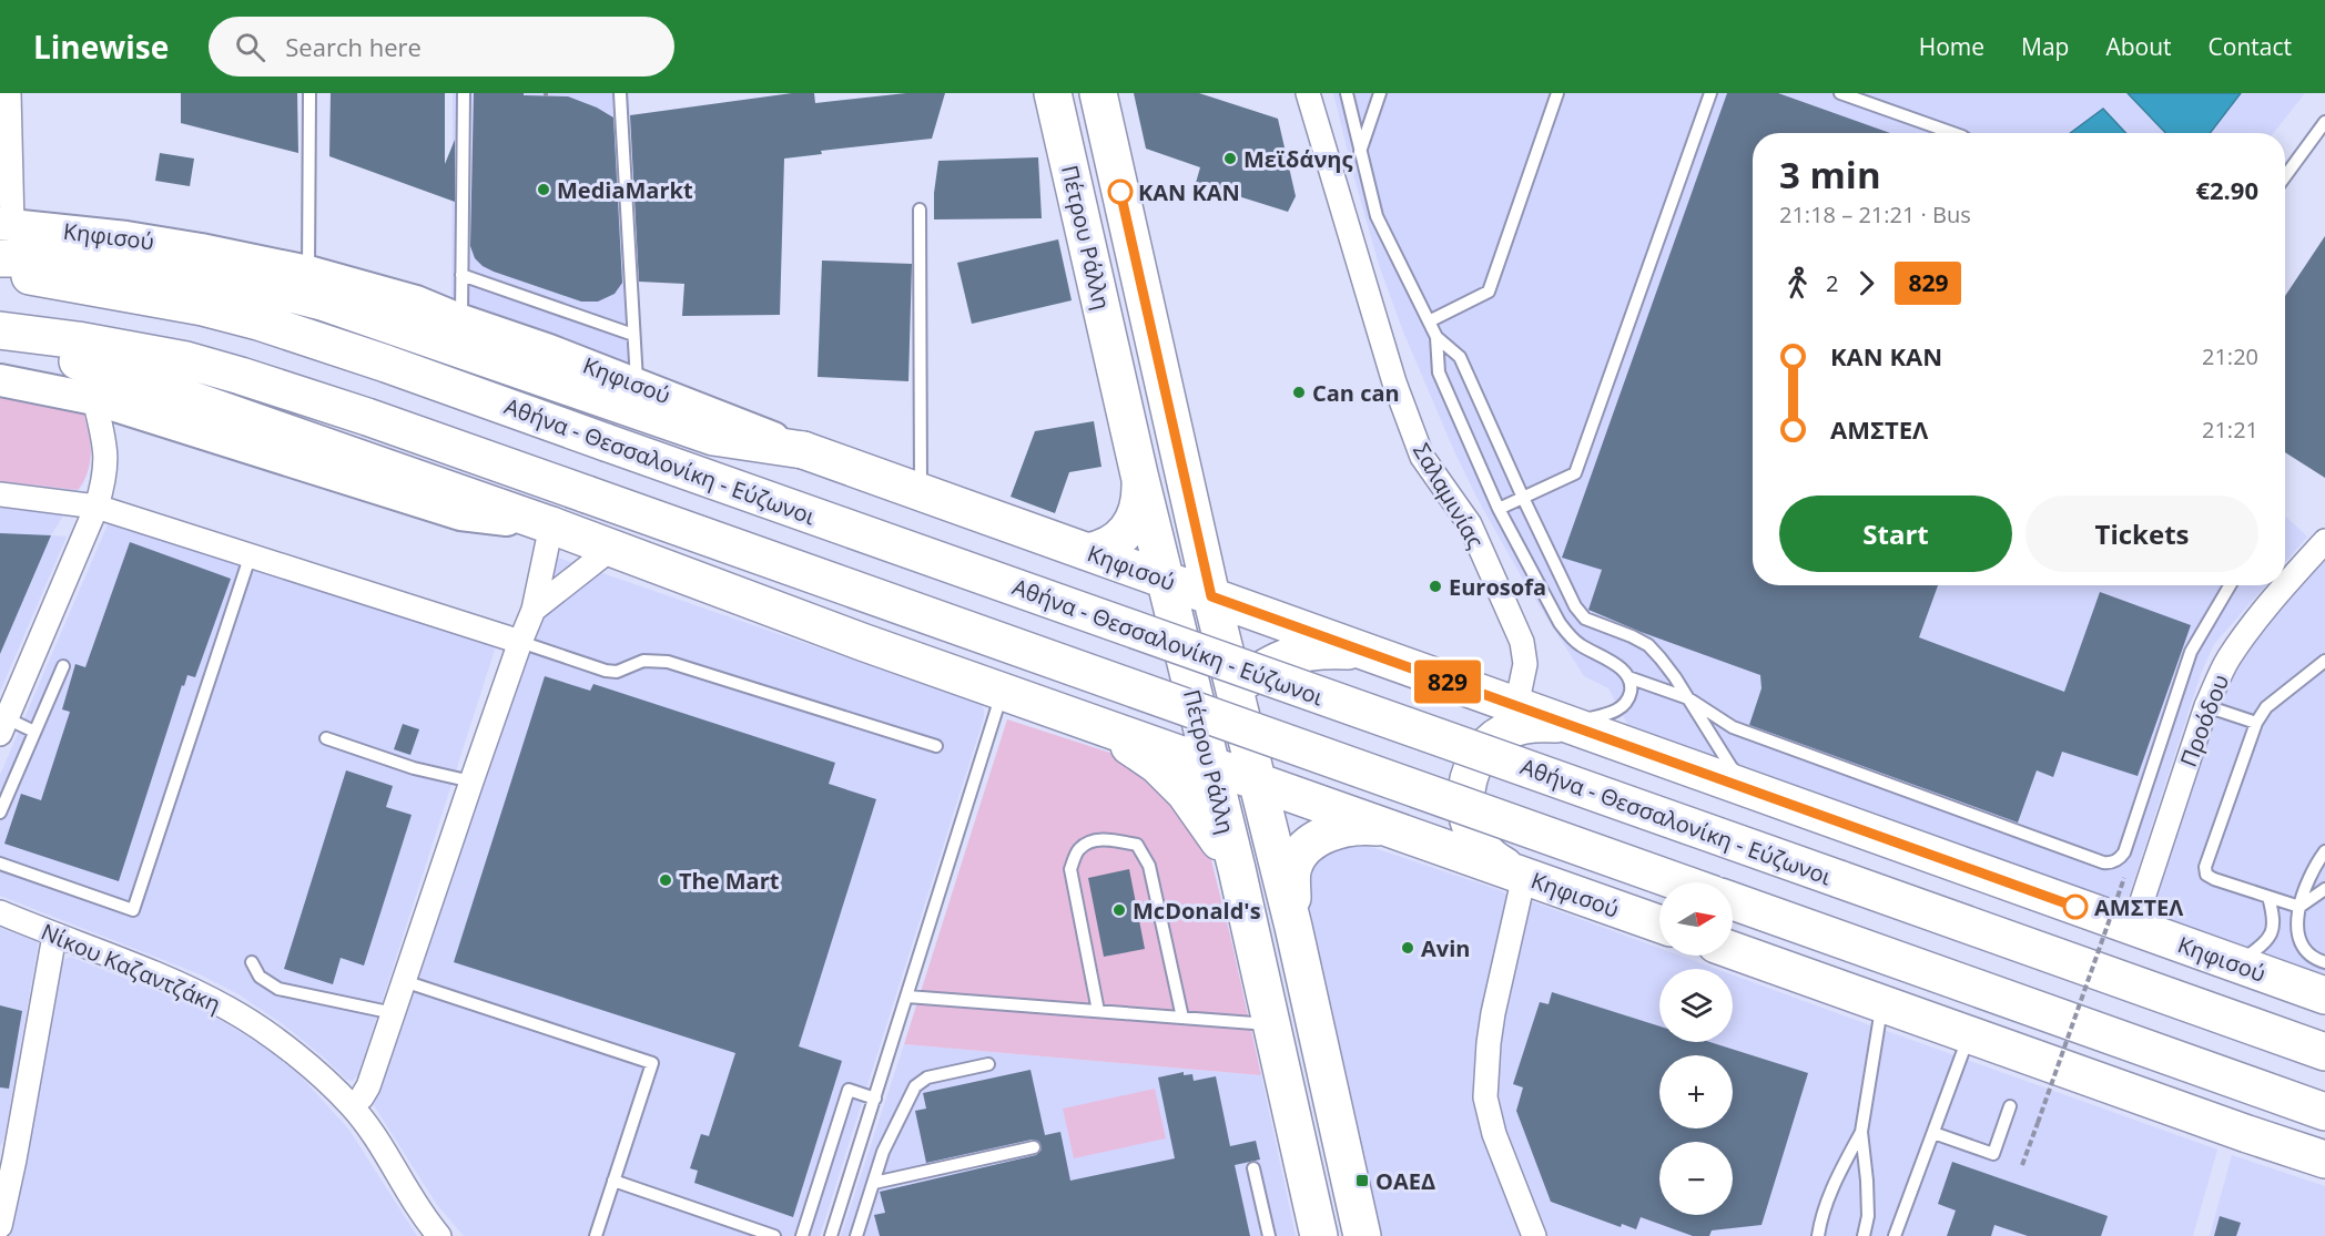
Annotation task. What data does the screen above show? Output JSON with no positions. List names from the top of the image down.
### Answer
{
  "streets": {
    "main road": ["Κηφισού", "Πέτρου Ράλλη", "Αθήνα - Θεσσαλονίκη - Εύζωνοι"],
    "street": ["Σαλαμινίας", "Προόδου", "Νίκου Καζαντζάκη"]
  },
  "crossings": [
    ["Κηφισού", "Πέτρου Ράλλη"],
    ["Κηφισού", "Σαλαμινίας"],
    ["Κηφισού", "Προόδου"]
  ],
  "places": {
    "other": [
      "Μεϊδάνης",
      "MediaMarkt",
      "ΚΑΝ ΚΑΝ",
      "Can can",
      "Eurosofa",
      "The Mart",
      "ΑΜΣΤΕΛ",
      "McDonald's",
      "Avin"
    ],
    "transit": ["ΟΑΕΔ"]
  },
  "lines": ["bus line 829"],
  "north": "right",
  "page": {
    "header": "Linewise",
    "search": "Search here",
    "nav": [
      "Home",
      "Map",
      "About",
      "Contact"
    ],
    "on_map": "829",
    "heading": ["3 min", "21:18 – 21:21 · Bus", "€2.90"],
    "legs": ["2", "829"],
    "list": [
      {
        "name": "ΚΑΝ ΚΑΝ",
        "value": "21:20"
      },
      {
        "name": "ΑΜΣΤΕΛ",
        "value": "21:21"
      }
    ],
    "buttons": ["Start", "Tickets"],
    "map_buttons": ["+", "−"]
  }
}
